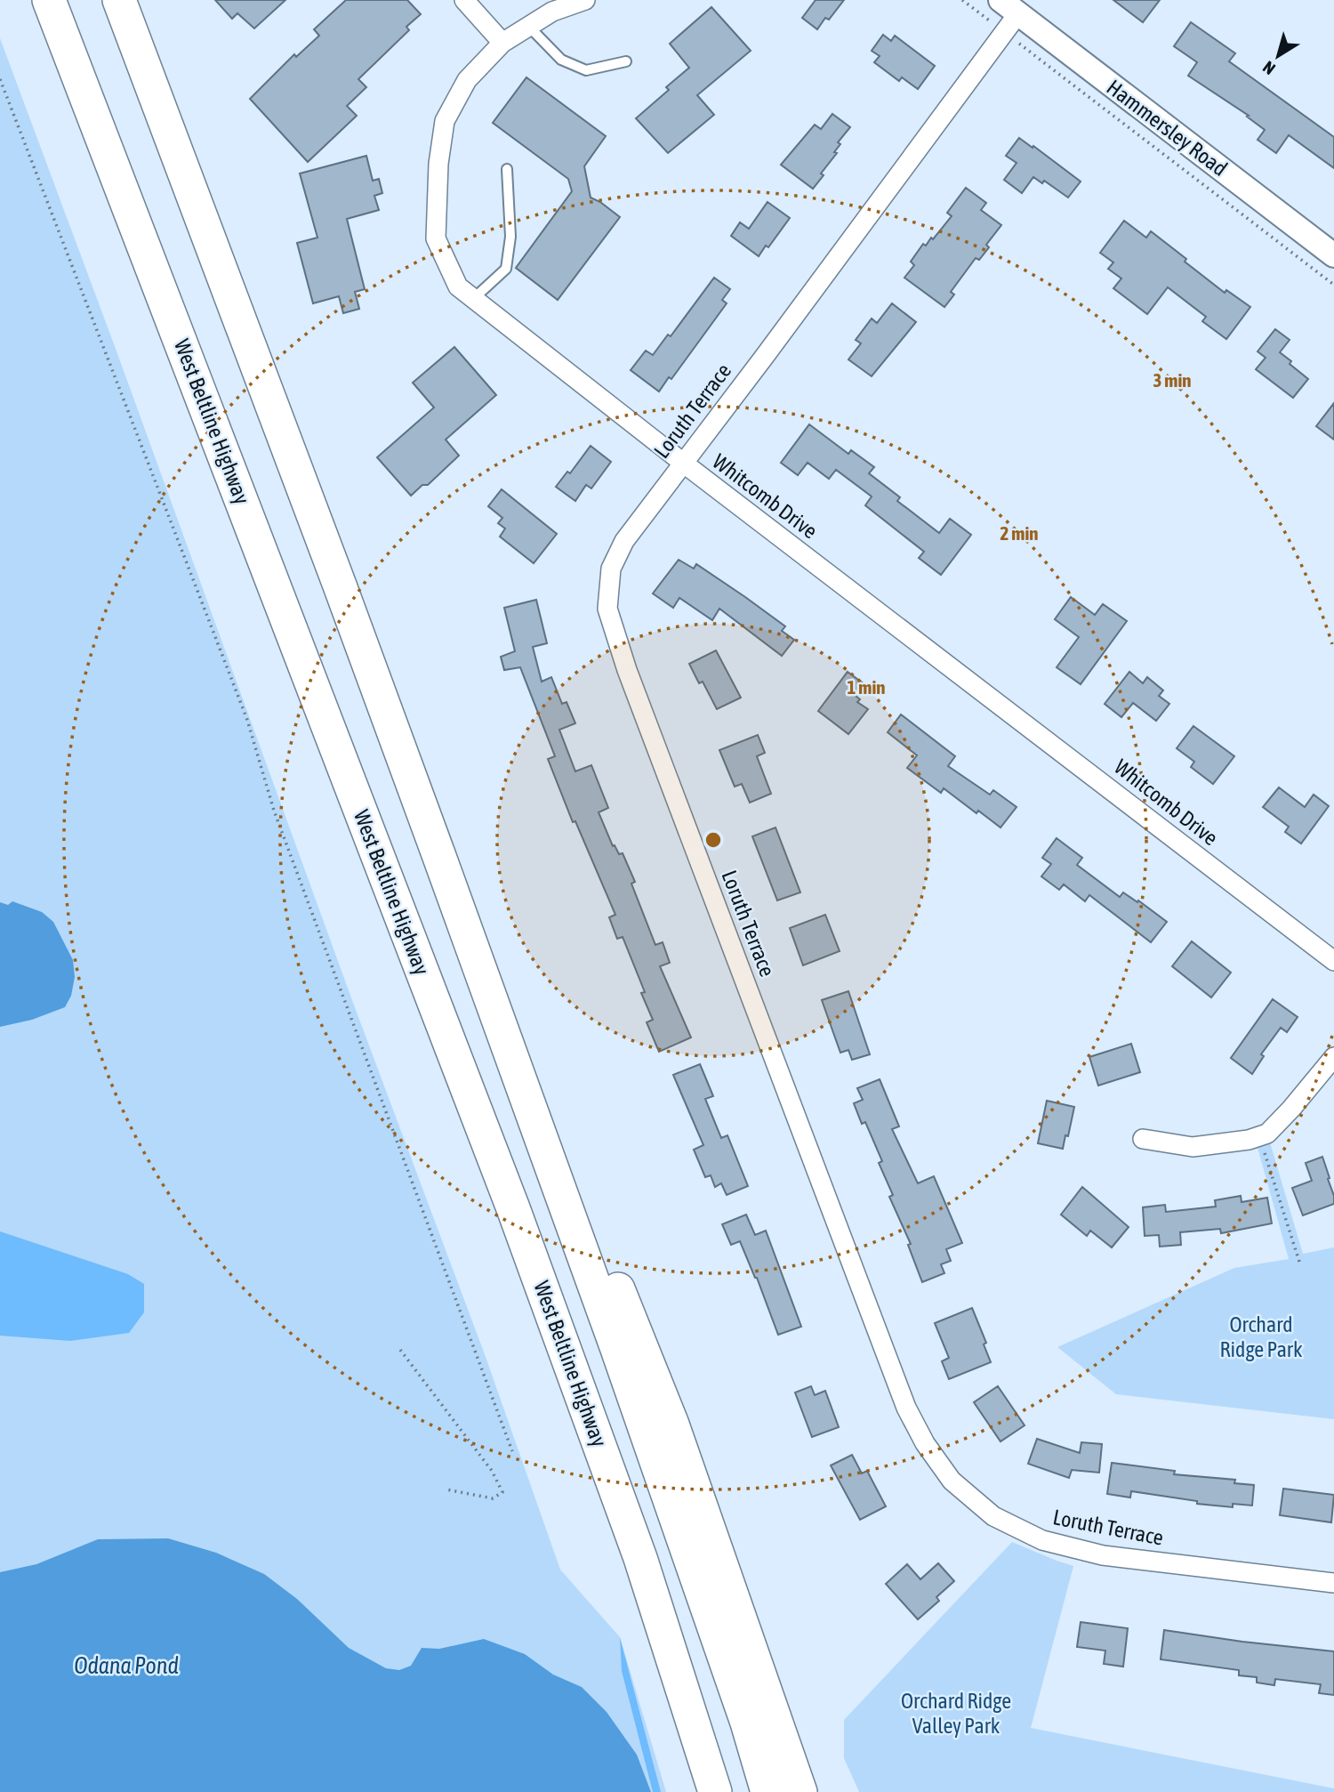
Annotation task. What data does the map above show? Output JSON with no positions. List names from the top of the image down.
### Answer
{
  "streets": {
    "highway": ["West Beltline Highway"],
    "street": ["Hammersley Road", "Loruth Terrace", "Whitcomb Drive"]
  },
  "crossings": [
    ["Hammersley Road", "Loruth Terrace"],
    ["Loruth Terrace", "Whitcomb Drive"]
  ],
  "water": ["Odana Pond"],
  "parks": ["Orchard Ridge Park", "Orchard Ridge Valley Park"],
  "north": "bottom left",
  "rings": ["3 min", "2 min", "1 min"]
}
